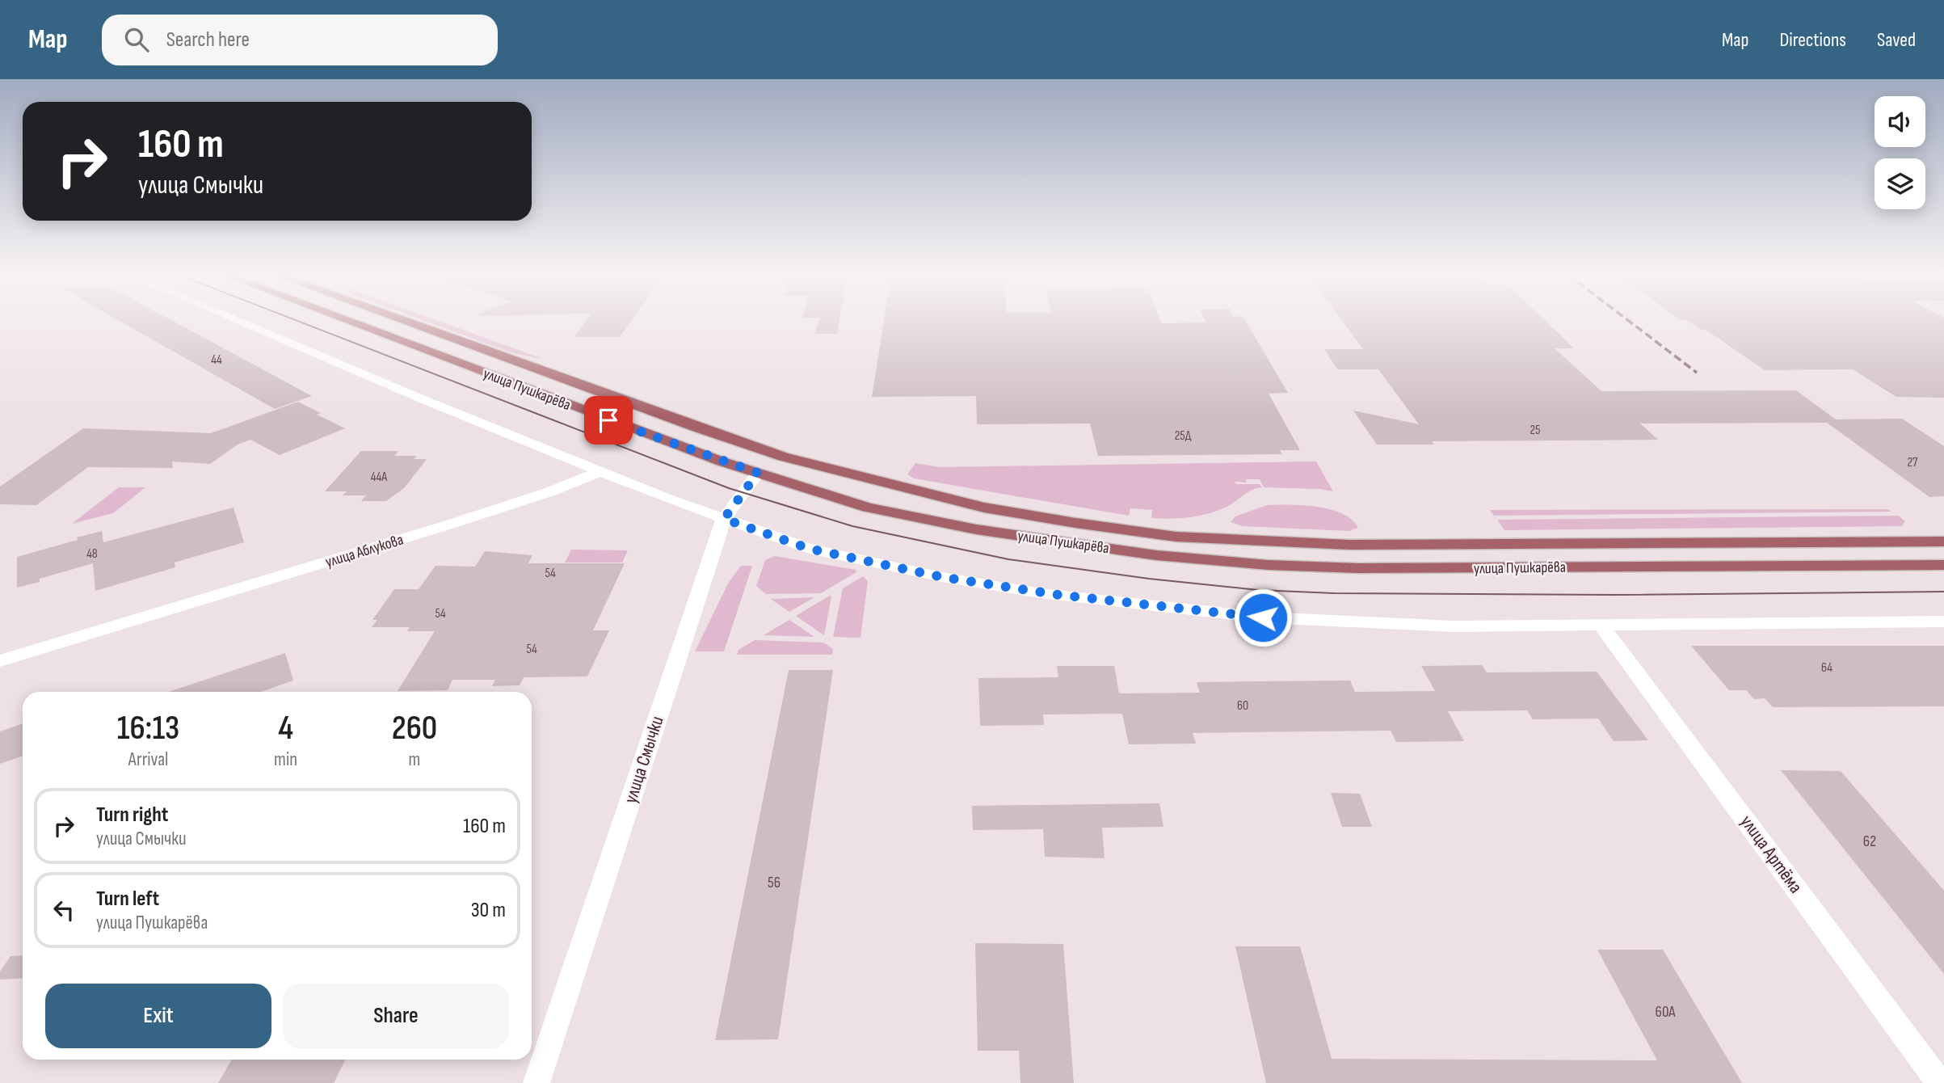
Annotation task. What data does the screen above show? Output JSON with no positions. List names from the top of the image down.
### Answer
{
  "streets": {
    "main road": ["улица Пушкарёва", "улица Смычки"],
    "street": ["улица Аблукова", "улица Артёма"]
  },
  "crossings": [
    ["улица Пушкарёва", "улица Смычки"]
  ],
  "house_numbers": [
    "44",
    "25",
    "25Д",
    "27",
    "44А",
    "48",
    "54",
    "54",
    "54",
    "64",
    "60",
    "62",
    "56",
    "60А"
  ],
  "page": {
    "header": "Map",
    "search": "Search here",
    "nav": ["Map", "Directions", "Saved"],
    "turn": ["160 m", "улица Смычки"],
    "eta": [
      "16:13",
      "Arrival",
      "4",
      "min",
      "260",
      "m"
    ],
    "list": [
      {
        "name": "Turn right",
        "note": "улица Смычки",
        "value": "160 m"
      },
      {
        "name": "Turn left",
        "note": "улица Пушкарёва",
        "value": "30 m"
      }
    ],
    "buttons": ["Exit", "Share"]
  }
}
